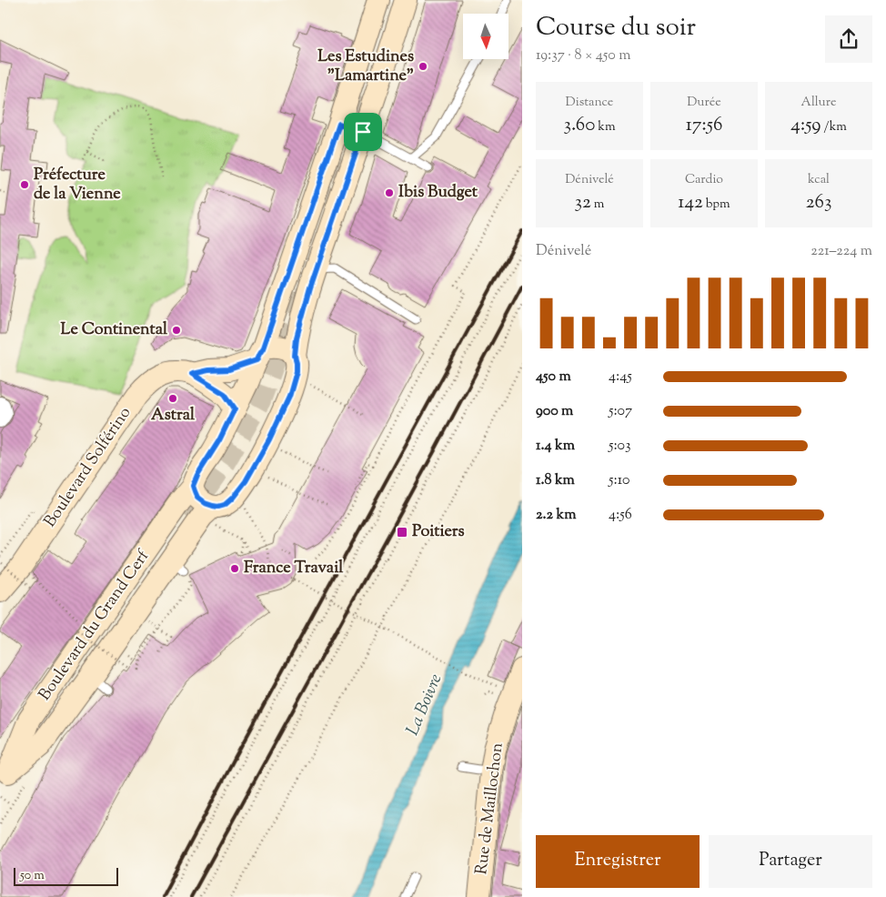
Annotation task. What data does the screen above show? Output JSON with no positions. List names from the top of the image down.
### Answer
{
  "streets": {
    "street": ["Boulevard Solférino", "Boulevard du Grand Cerf", "Rue de Maillochon"]
  },
  "crossings": [
    ["Boulevard Solférino", "Boulevard du Grand Cerf"]
  ],
  "water": ["La Boivre"],
  "places": {
    "other": [
      "Les Estudines \"Lamartine\"",
      "Préfecture de la Vienne",
      "Ibis Budget",
      "Le Continental",
      "Astral",
      "France Travail"
    ],
    "transit": ["Poitiers"]
  },
  "scale_bar": "50 m",
  "north": "bottom",
  "page": {
    "heading": ["Course du soir", "19:37 · 8 × 450 m"],
    "stats": [
      ["Distance", "3.60 km"],
      ["Durée", "17:56"],
      ["Allure", "4:59 /km"],
      ["Dénivelé", "32 m"],
      ["Cardio", "142 bpm"],
      ["kcal", "263"]
    ],
    "chart": ["Dénivelé", "221–224 m"],
    "list": [
      {
        "name": "450 m",
        "note": "4:45"
      },
      {
        "name": "900 m",
        "note": "5:07"
      },
      {
        "name": "1.4 km",
        "note": "5:03"
      },
      {
        "name": "1.8 km",
        "note": "5:10"
      },
      {
        "name": "2.2 km",
        "note": "4:56"
      }
    ],
    "buttons": ["Enregistrer", "Partager"],
    "scale": "50 m"
  }
}
